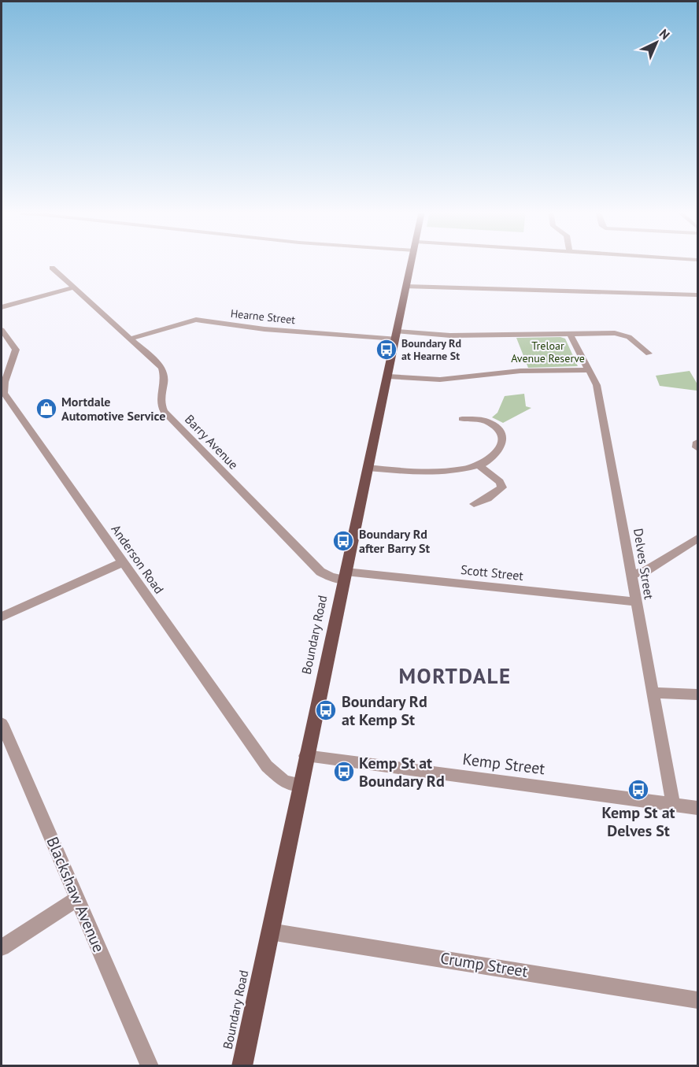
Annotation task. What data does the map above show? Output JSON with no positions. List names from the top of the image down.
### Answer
{
  "streets": {
    "main road": ["Boundary Road"],
    "street": [
      "Hearne Street",
      "Barry Avenue",
      "Anderson Road",
      "Delves Street",
      "Scott Street",
      "Kemp Street",
      "Blackshaw Avenue",
      "Crump Street"
    ]
  },
  "crossings": [
    ["Hearne Street", "Barry Avenue"],
    ["Hearne Street", "Delves Street"],
    ["Hearne Street", "Boundary Road"],
    ["Barry Avenue", "Scott Street"],
    ["Barry Avenue", "Boundary Road"],
    ["Anderson Road", "Boundary Road"],
    ["Delves Street", "Scott Street"],
    ["Delves Street", "Kemp Street"],
    ["Scott Street", "Boundary Road"],
    ["Boundary Road", "Kemp Street"],
    ["Boundary Road", "Crump Street"]
  ],
  "districts": ["MORTDALE"],
  "parks": ["Treloar Avenue Reserve"],
  "places": {
    "bus stop": [
      "Boundary Rd at Hearne St",
      "Boundary Rd after Barry St",
      "Boundary Rd at Kemp St",
      "Kemp St at Boundary Rd",
      "Kemp St at Delves St"
    ],
    "shop": ["Mortdale Automotive Service"]
  },
  "north": "top right"
}
